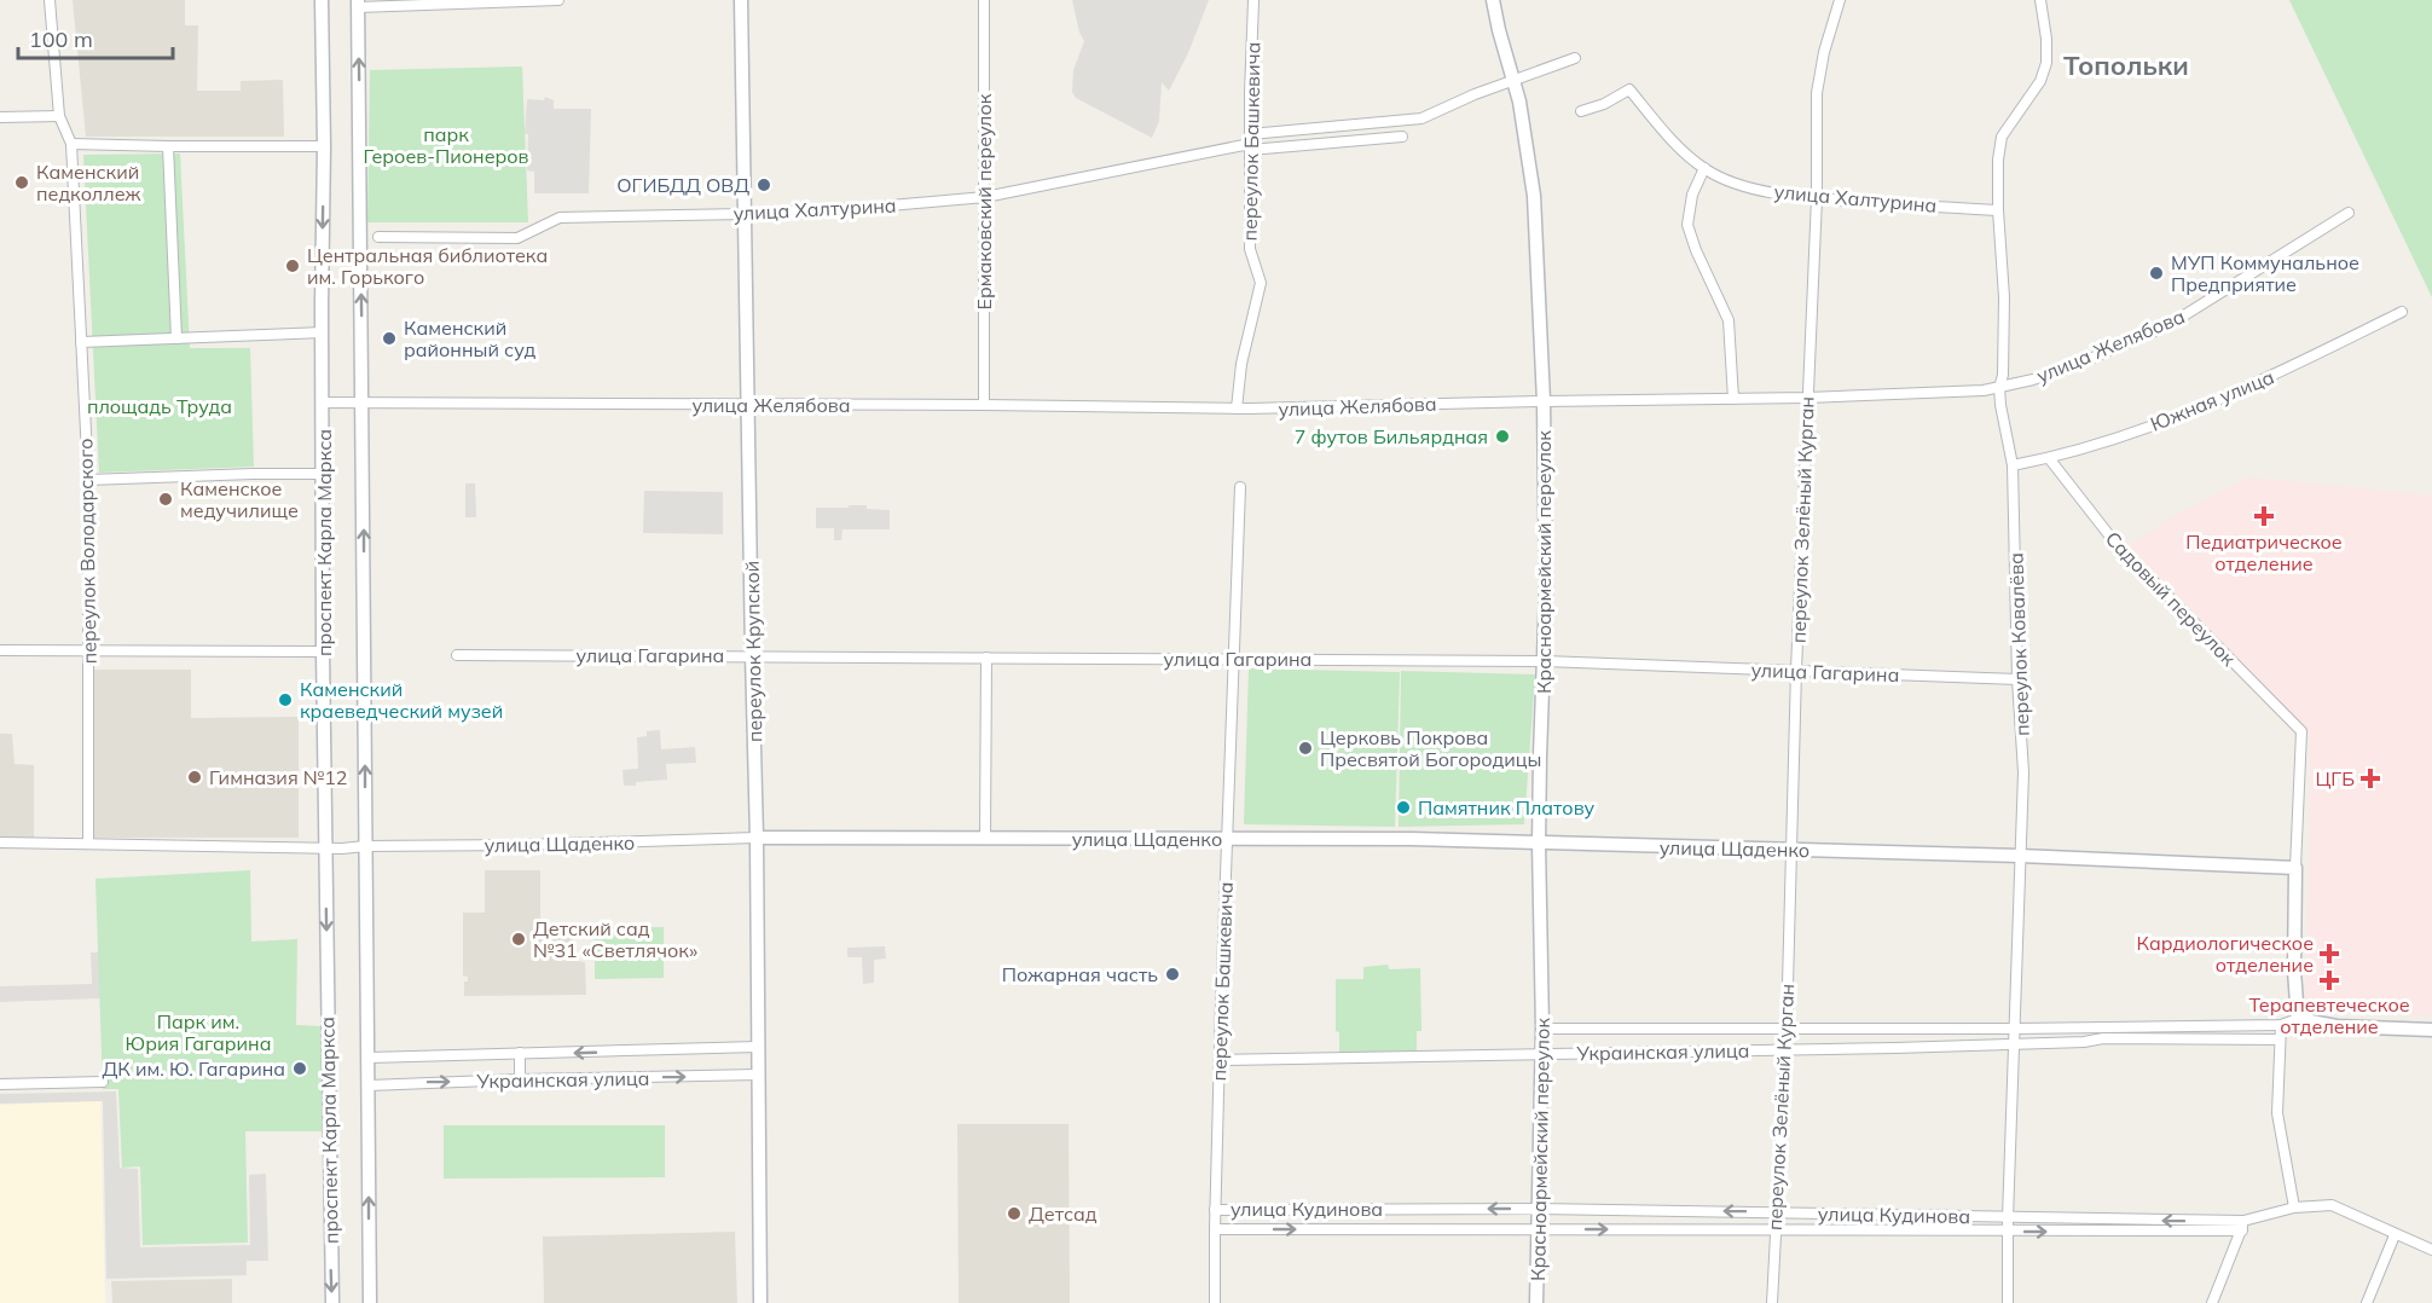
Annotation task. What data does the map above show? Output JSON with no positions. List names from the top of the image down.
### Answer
{
  "streets": {
    "street": [
      "переулок Башкевича",
      "улица Халтурина",
      "Ермаковский переулок",
      "улица Желябова",
      "Южная улица",
      "переулок Зелёный Курган",
      "проспект Карла Маркса",
      "переулок Володарского",
      "Красноармейский переулок",
      "Садовый переулок",
      "переулок Ковалёва",
      "переулок Крупской",
      "улица Гагарина",
      "улица Щаденко",
      "Украинская улица",
      "улица Кудинова"
    ]
  },
  "crossings": [
    ["переулок Башкевича", "улица Халтурина"],
    ["переулок Башкевича", "улица Желябова"],
    ["переулок Башкевича", "улица Гагарина"],
    ["переулок Башкевича", "улица Щаденко"],
    ["переулок Башкевича", "Украинская улица"],
    ["переулок Башкевича", "улица Кудинова"],
    ["улица Халтурина", "Ермаковский переулок"],
    ["улица Халтурина", "переулок Зелёный Курган"],
    ["улица Халтурина", "Красноармейский переулок"],
    ["улица Халтурина", "переулок Ковалёва"],
    ["улица Халтурина", "переулок Крупской"],
    ["Ермаковский переулок", "улица Желябова"],
    ["улица Желябова", "переулок Зелёный Курган"],
    ["улица Желябова", "проспект Карла Маркса"],
    ["улица Желябова", "Красноармейский переулок"],
    ["улица Желябова", "переулок Ковалёва"],
    ["улица Желябова", "переулок Крупской"],
    ["Южная улица", "Садовый переулок"],
    ["Южная улица", "переулок Ковалёва"],
    ["переулок Зелёный Курган", "улица Гагарина"],
    ["переулок Зелёный Курган", "улица Щаденко"],
    ["переулок Зелёный Курган", "Украинская улица"],
    ["переулок Зелёный Курган", "улица Кудинова"],
    ["проспект Карла Маркса", "улица Щаденко"],
    ["проспект Карла Маркса", "Украинская улица"],
    ["переулок Володарского", "улица Щаденко"],
    ["Красноармейский переулок", "улица Гагарина"],
    ["Красноармейский переулок", "улица Щаденко"],
    ["Красноармейский переулок", "Украинская улица"],
    ["Красноармейский переулок", "улица Кудинова"],
    ["Садовый переулок", "улица Щаденко"],
    ["переулок Ковалёва", "улица Гагарина"],
    ["переулок Ковалёва", "улица Щаденко"],
    ["переулок Ковалёва", "Украинская улица"],
    ["переулок Ковалёва", "улица Кудинова"],
    ["переулок Крупской", "улица Гагарина"],
    ["переулок Крупской", "улица Щаденко"],
    ["переулок Крупской", "Украинская улица"]
  ],
  "districts": ["Топольки"],
  "parks": ["парк Героев-Пионеров", "площадь Труда", "Парк им. Юрия Гагарина"],
  "places": {
    "other": [
      "Каменский педколлеж",
      "ОГИБДД ОВД",
      "Центральная библиотека им. Горького",
      "МУП Коммунальное Предприятие",
      "Каменский районный суд",
      "7 футов Бильярдная",
      "Каменское медучилище",
      "Каменский краеведческий музей",
      "Церковь Покрова Пресвятой Богородицы",
      "Гимназия №12",
      "Памятник Платову",
      "Детский сад №31 «Светлячок»",
      "Пожарная часть",
      "ДК им. Ю. Гагарина",
      "Детсад"
    ],
    "health": [
      "Педиатрическое отделение",
      "ЦГБ",
      "Кардиологическое отделение",
      "Терапевтеческое отделение"
    ]
  },
  "scale_bar": "100 m"
}
